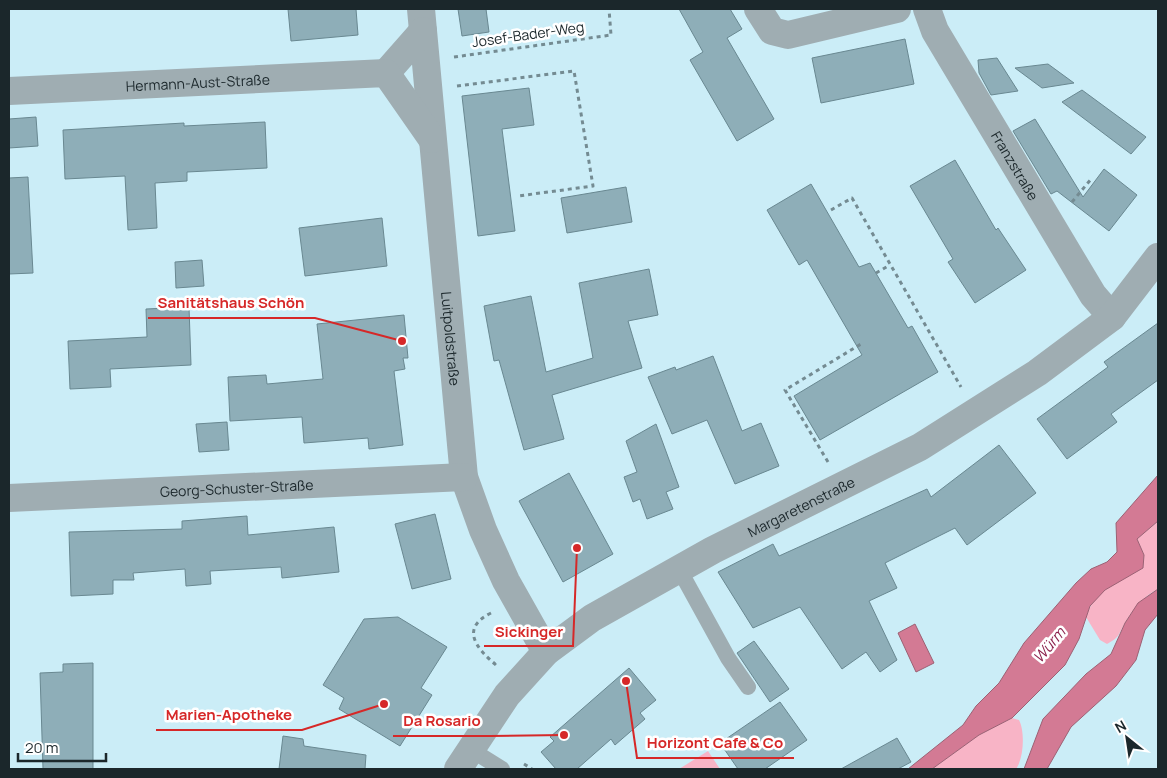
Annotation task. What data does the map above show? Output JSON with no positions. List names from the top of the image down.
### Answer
{
  "streets": {
    "street": [
      "Hermann-Aust-Straße",
      "Franzstraße",
      "Luitpoldstraße",
      "Georg-Schuster-Straße",
      "Margaretenstraße"
    ],
    "path": ["Josef-Bader-Weg"]
  },
  "crossings": [
    ["Josef-Bader-Weg", "Luitpoldstraße"],
    ["Franzstraße", "Margaretenstraße"],
    ["Luitpoldstraße", "Georg-Schuster-Straße"],
    ["Luitpoldstraße", "Margaretenstraße"]
  ],
  "water": ["Würm"],
  "places": [
    "Sanitätshaus Schön",
    "Sickinger",
    "Horizont Cafe & Co",
    "Marien-Apotheke",
    "Da Rosario"
  ],
  "scale_bar": "20 m",
  "north": "top left"
}
